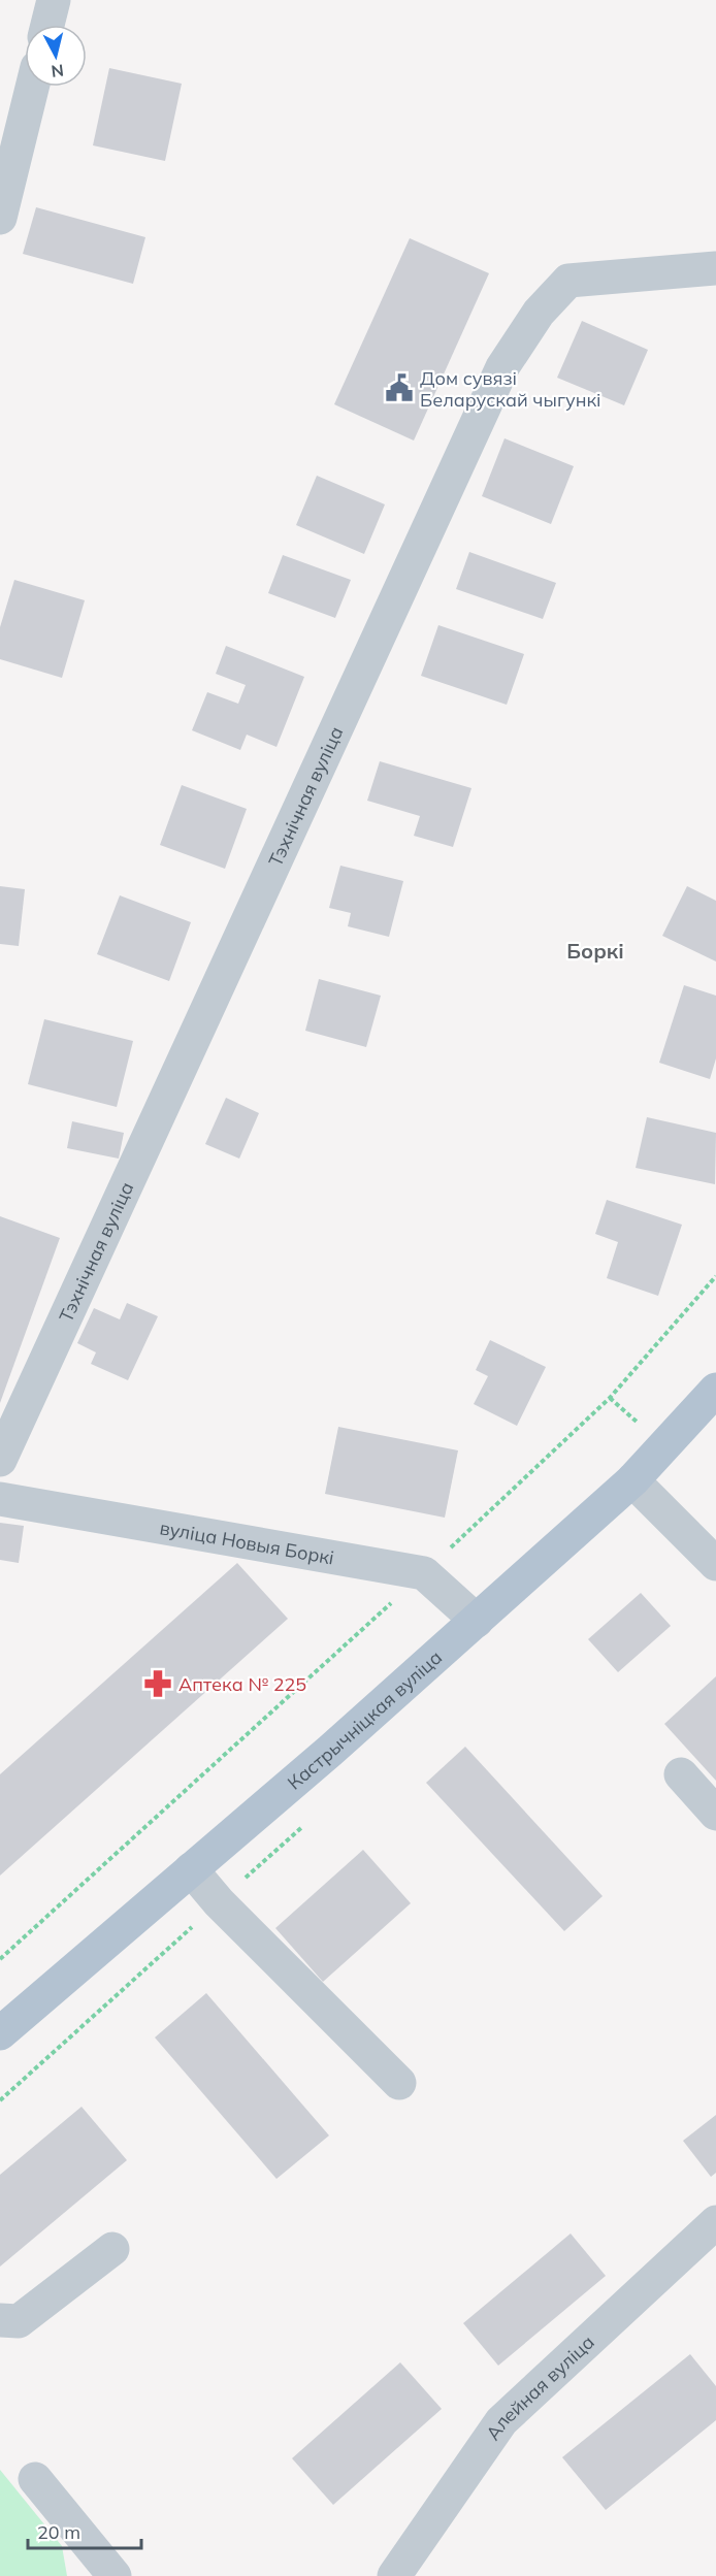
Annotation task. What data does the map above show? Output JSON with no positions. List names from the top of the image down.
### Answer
{
  "streets": {
    "main road": ["Кастрычніцкая вуліца"],
    "street": ["Тэхнічная вуліца", "вуліца Новыя Боркі", "Алейная вуліца"]
  },
  "districts": ["Боркі"],
  "places": {
    "public building": ["Дом сувязі Беларускай чыгункі"],
    "pharmacy": ["Аптека № 225"]
  },
  "scale_bar": "20 m",
  "north": "bottom"
}
